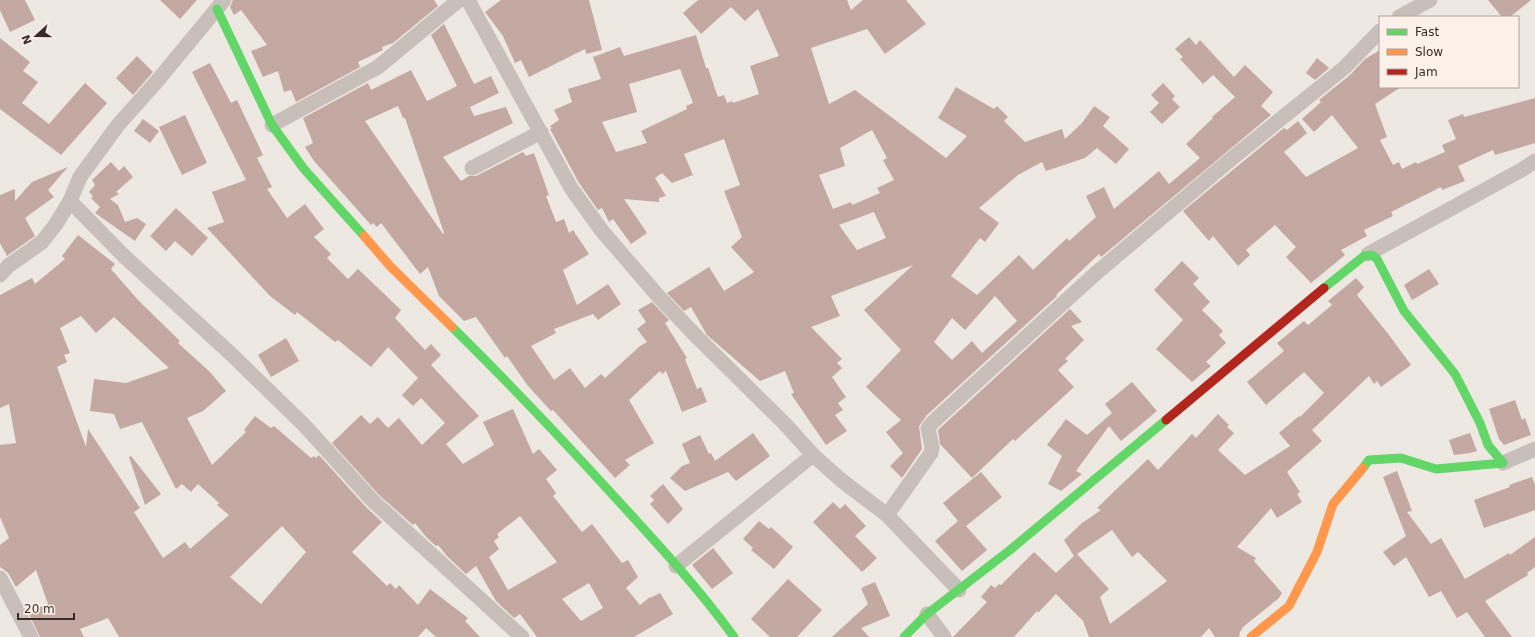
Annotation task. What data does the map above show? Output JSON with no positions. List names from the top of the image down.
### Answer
{
  "legend": ["Fast", "Slow", "Jam"],
  "scale_bar": "20 m",
  "north": "left"
}
